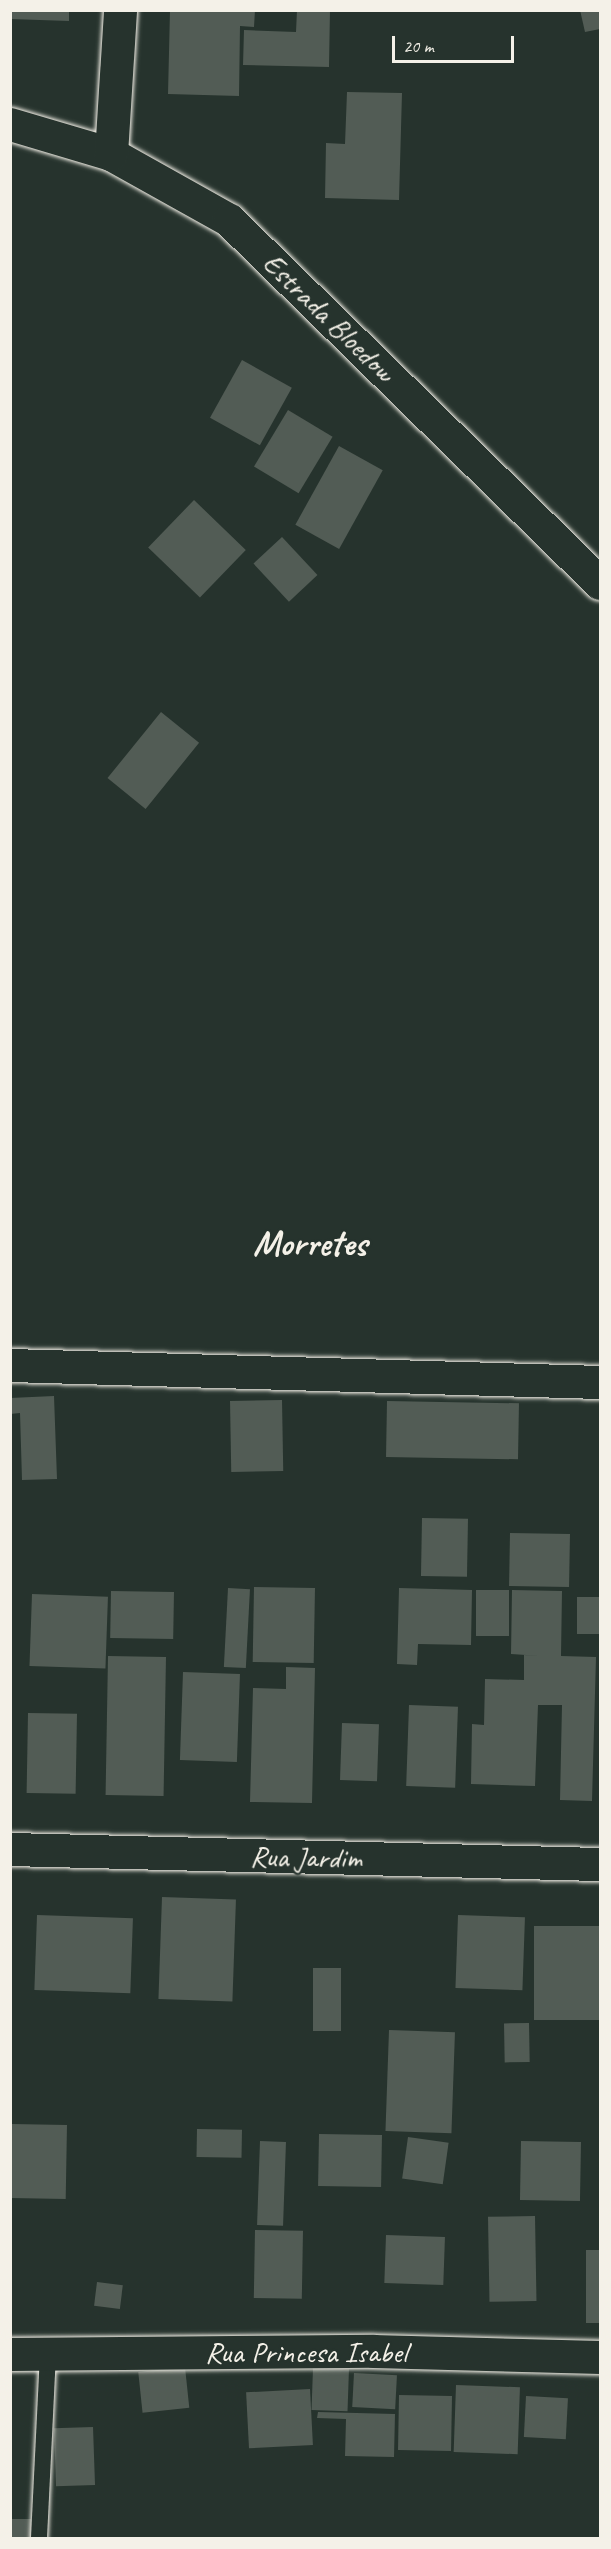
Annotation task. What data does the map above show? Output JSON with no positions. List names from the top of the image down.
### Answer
{
  "streets": {
    "street": ["Estrada Bloedow", "Rua Jardim", "Rua Princesa Isabel"]
  },
  "districts": ["Morretes"],
  "scale_bar": "20 m"
}
